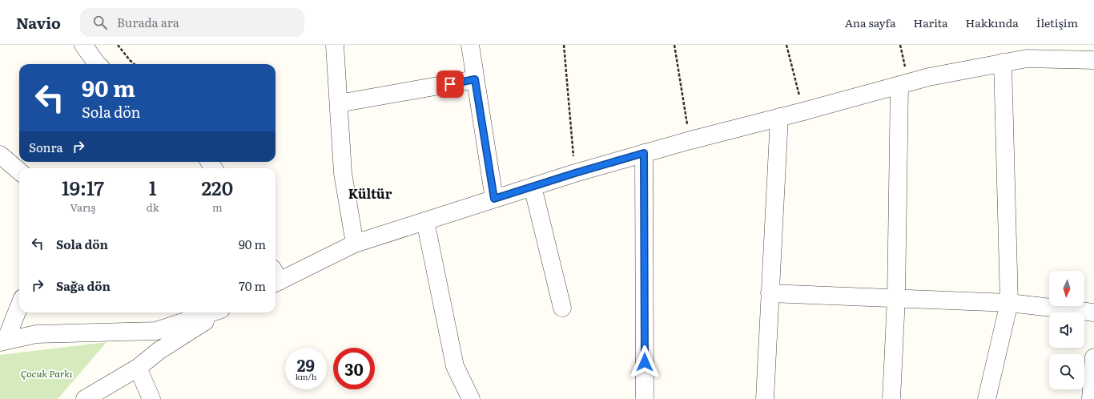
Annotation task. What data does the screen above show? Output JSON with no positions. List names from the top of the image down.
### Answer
{
  "districts": ["Kültür"],
  "parks": ["Çocuk Parkı"],
  "north": "bottom",
  "page": {
    "header": "Navio",
    "search": "Burada ara",
    "nav": [
      "Ana sayfa",
      "Harita",
      "Hakkında",
      "İletişim"
    ],
    "turn": ["90 m", "Sola dön"],
    "then": "Sonra",
    "eta": [
      "19:17",
      "Varış",
      "1",
      "dk",
      "220",
      "m"
    ],
    "list": [
      {
        "name": "Sola dön",
        "value": "90 m"
      },
      {
        "name": "Sağa dön",
        "value": "70 m"
      }
    ],
    "speed": "29 km/h",
    "limit": "30"
  }
}
